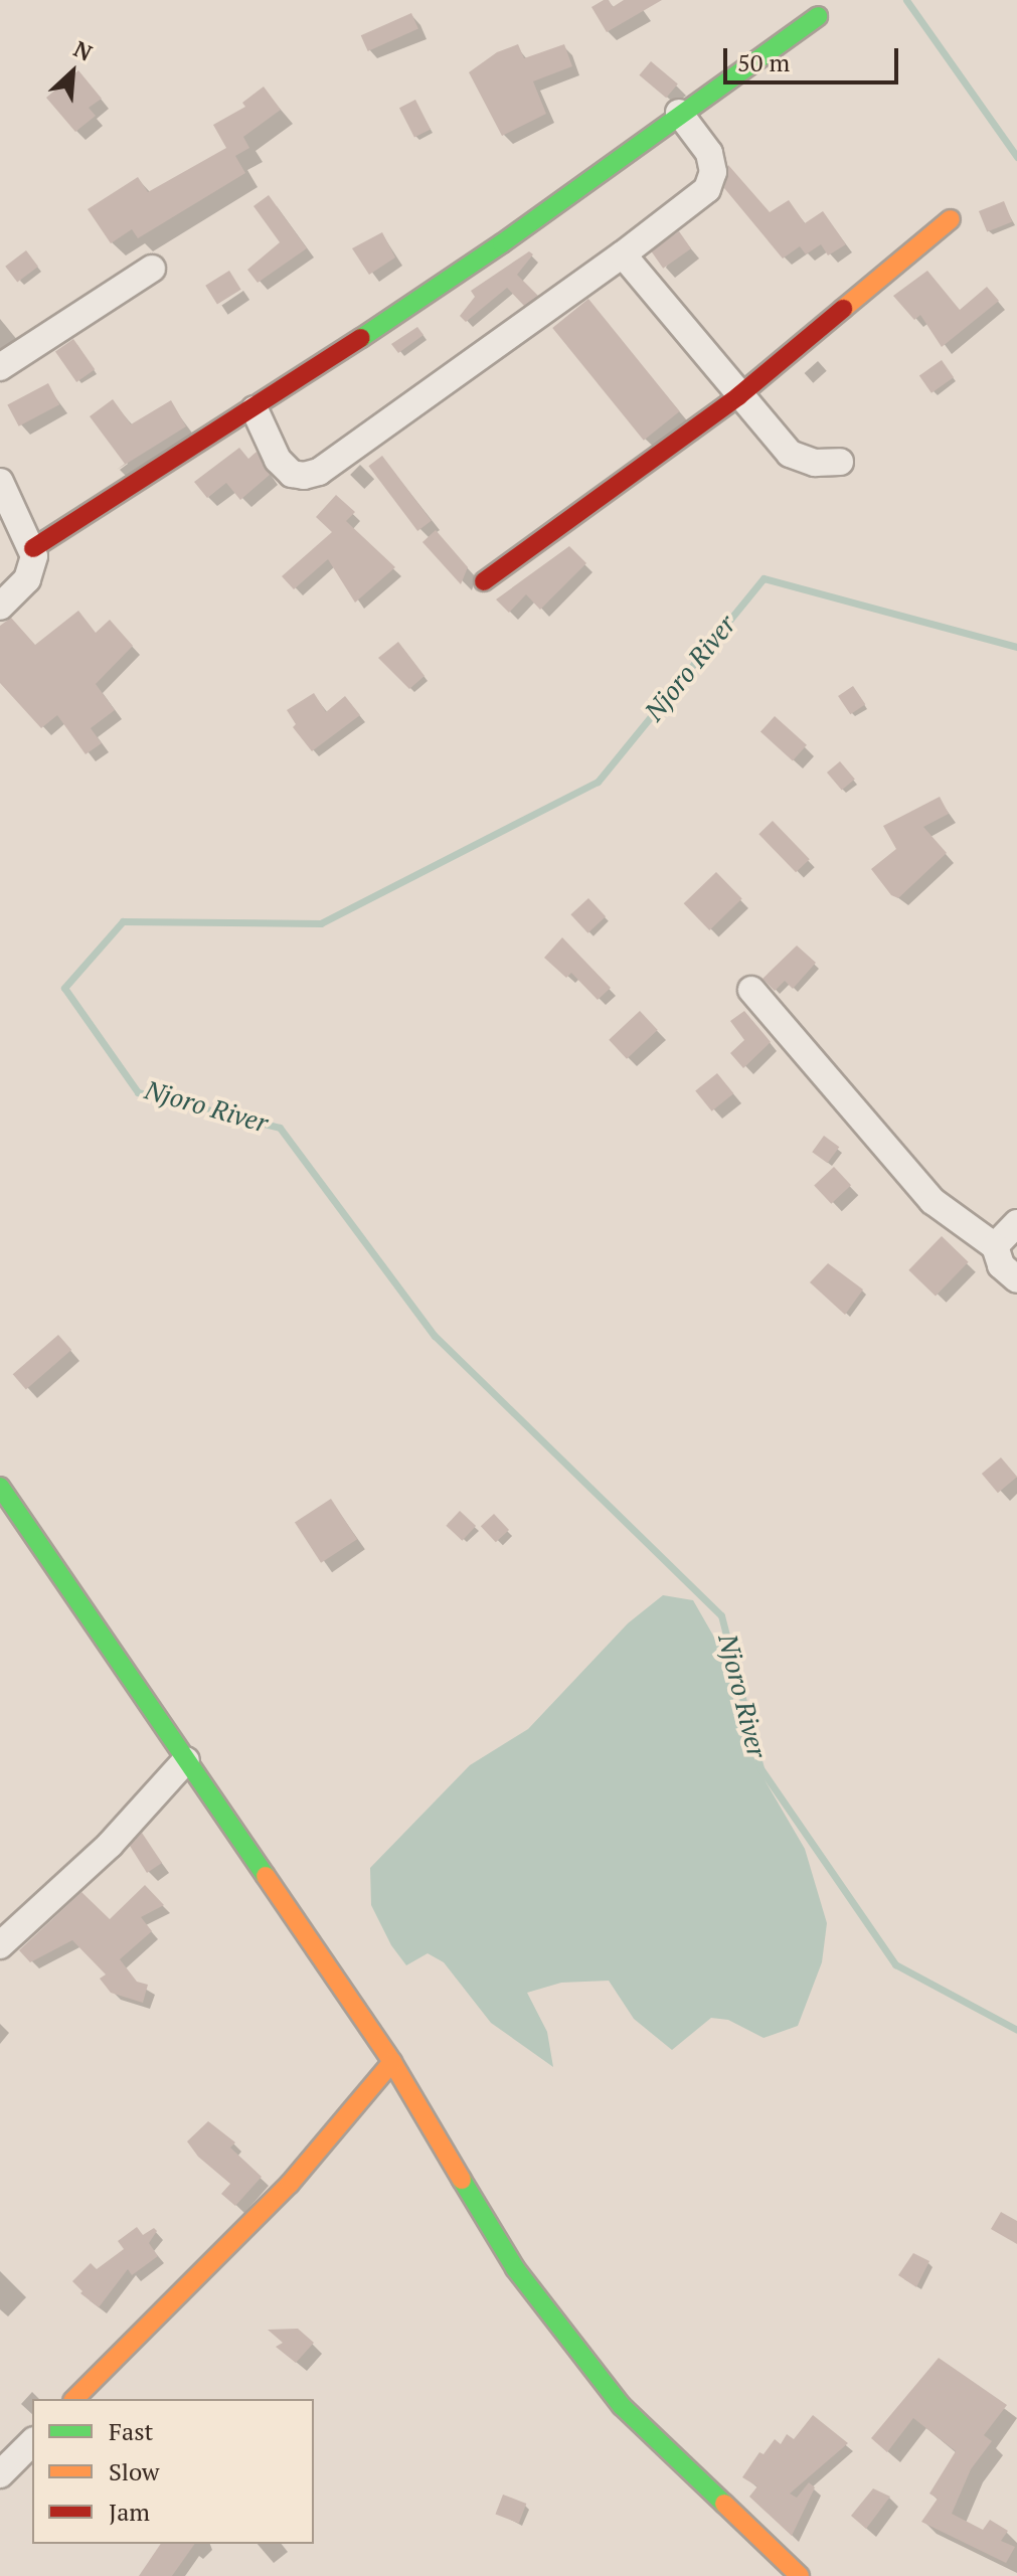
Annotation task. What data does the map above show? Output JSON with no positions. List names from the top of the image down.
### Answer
{
  "water": ["Njoro River"],
  "legend": ["Fast", "Slow", "Jam"],
  "scale_bar": "50 m",
  "north": "top right"
}
